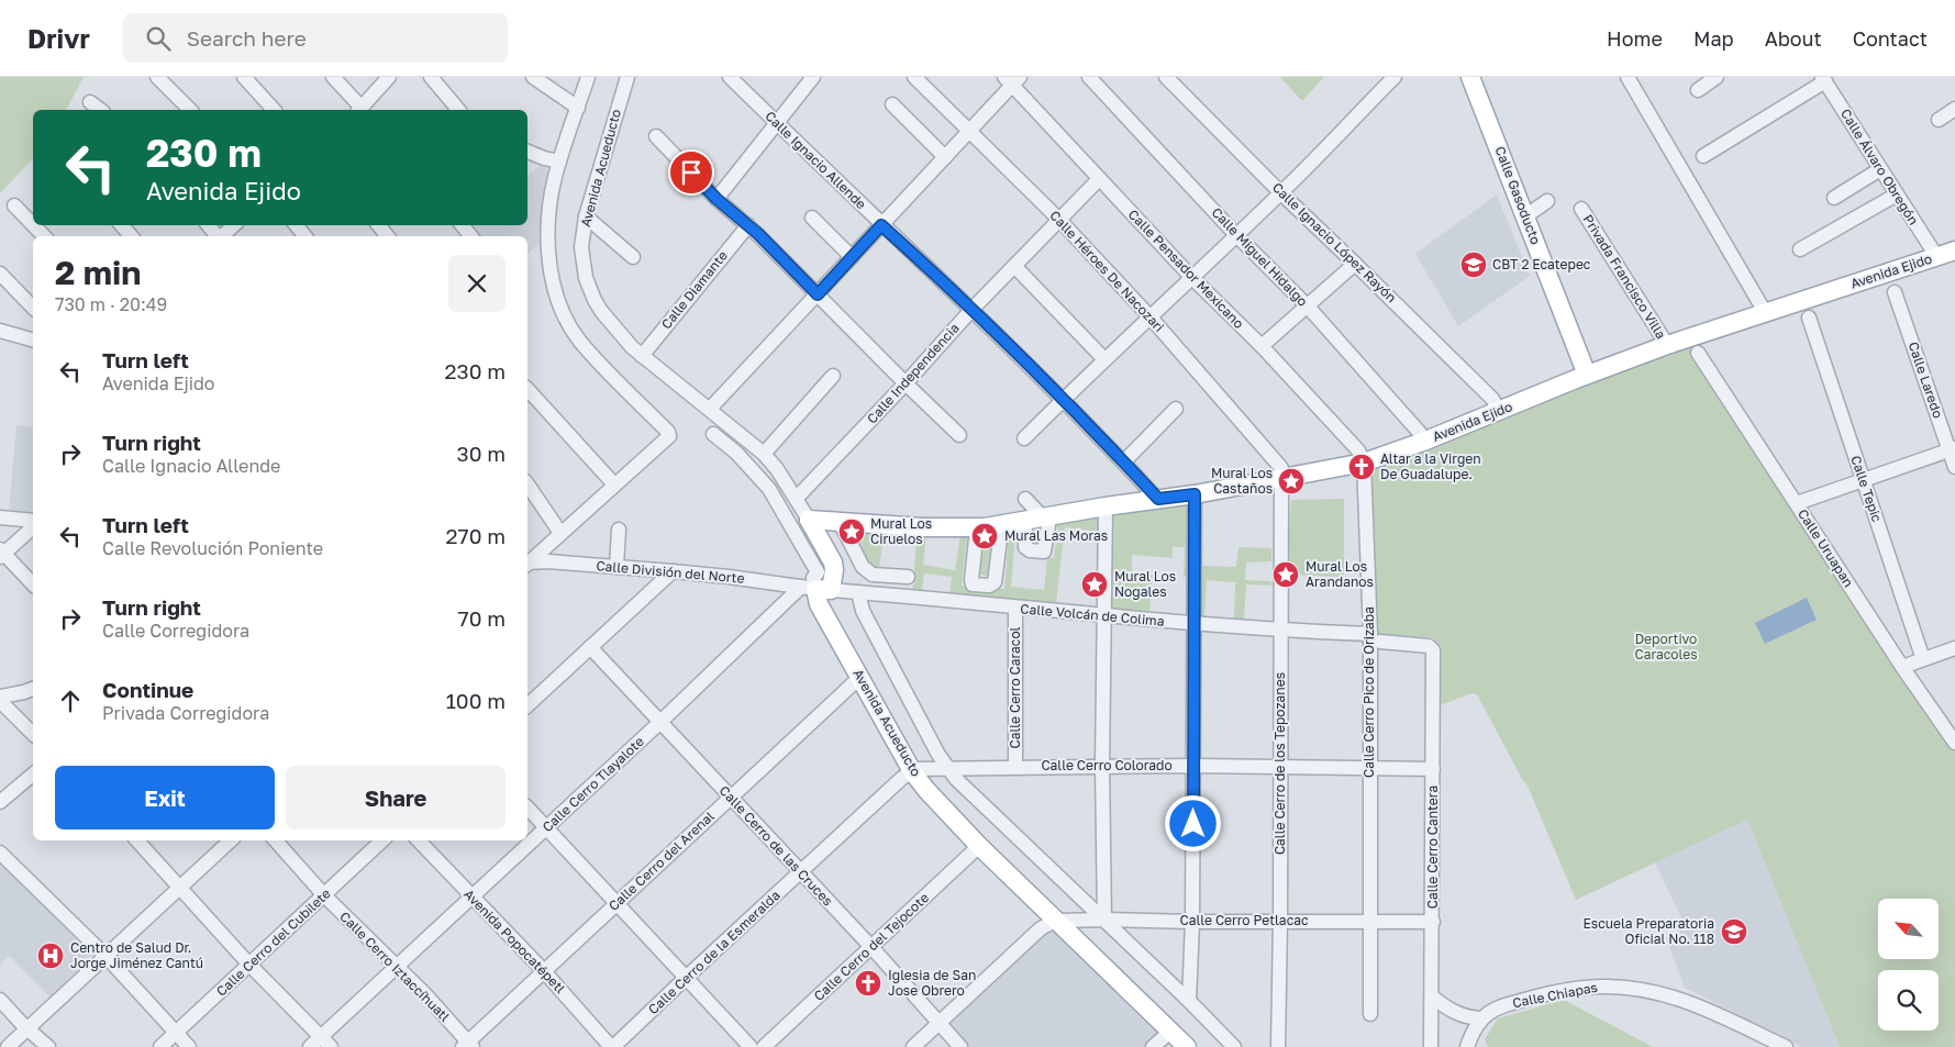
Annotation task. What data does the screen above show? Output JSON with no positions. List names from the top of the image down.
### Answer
{
  "streets": {
    "main road": ["Avenida Acueducto", "Calle Gasoducto", "Avenida Ejido"],
    "street": [
      "Calle Ignacio Allende",
      "Calle Álvaro Obregón",
      "Calle Ignacio López Rayón",
      "Calle Miguel Hidalgo",
      "Calle Pensador Mexicano",
      "Calle Héroes De Nacozari",
      "Privada Francisco Villa",
      "Calle Diamante",
      "Calle Independencia",
      "Calle Laredo",
      "Calle Tepic",
      "Calle Uruapan",
      "Calle División del Norte",
      "Calle Volcán de Colima",
      "Calle Cerro Caracol",
      "Calle Cerro Pico de Orizaba",
      "Calle Cerro de los Tepozanes",
      "Calle Cerro Colorado",
      "Calle Cerro Tlayalote",
      "Calle Cerro de las Cruces",
      "Calle Cerro Cantera",
      "Calle Cerro del Arenal",
      "Calle Cerro Petlacac",
      "Avenida Popocatépetl",
      "Calle Cerro del Cubilete",
      "Calle Cerro del Tejocote",
      "Calle Cerro de la Esmeralda",
      "Calle Cerro Iztaccíhuatl",
      "Calle Chiapas"
    ]
  },
  "crossings": [
    ["Calle Ignacio Allende", "Avenida Ejido"],
    ["Calle Ignacio Allende", "Calle Independencia"],
    ["Calle Álvaro Obregón", "Avenida Ejido"],
    ["Avenida Acueducto", "Avenida Ejido"],
    ["Avenida Acueducto", "Calle Diamante"],
    ["Avenida Acueducto", "Calle Independencia"],
    ["Avenida Acueducto", "Calle División del Norte"],
    ["Avenida Acueducto", "Calle Volcán de Colima"],
    ["Avenida Acueducto", "Calle Cerro Colorado"],
    ["Avenida Acueducto", "Calle Cerro Tlayalote"],
    ["Avenida Acueducto", "Calle Cerro del Arenal"],
    ["Avenida Acueducto", "Calle Cerro Petlacac"],
    ["Avenida Acueducto", "Calle Cerro del Tejocote"],
    ["Avenida Acueducto", "Calle Cerro de la Esmeralda"],
    ["Calle Gasoducto", "Avenida Ejido"],
    ["Calle Ignacio López Rayón", "Avenida Ejido"],
    ["Calle Miguel Hidalgo", "Avenida Ejido"],
    ["Calle Pensador Mexicano", "Avenida Ejido"],
    ["Calle Pensador Mexicano", "Calle Independencia"],
    ["Calle Pensador Mexicano", "Calle Cerro Pico de Orizaba"],
    ["Calle Héroes De Nacozari", "Avenida Ejido"],
    ["Calle Héroes De Nacozari", "Calle Independencia"],
    ["Calle Héroes De Nacozari", "Calle Cerro de los Tepozanes"],
    ["Avenida Ejido", "Privada Francisco Villa"],
    ["Avenida Ejido", "Calle Cerro Pico de Orizaba"],
    ["Avenida Ejido", "Calle Cerro de los Tepozanes"],
    ["Calle División del Norte", "Calle Volcán de Colima"],
    ["Calle División del Norte", "Calle Cerro Tlayalote"],
    ["Calle Volcán de Colima", "Calle Cerro Caracol"],
    ["Calle Volcán de Colima", "Calle Cerro Pico de Orizaba"],
    ["Calle Volcán de Colima", "Calle Cerro de los Tepozanes"],
    ["Calle Volcán de Colima", "Calle Cerro Tlayalote"],
    ["Calle Volcán de Colima", "Calle Cerro Cantera"],
    ["Calle Cerro Caracol", "Calle Cerro Colorado"],
    ["Calle Cerro Pico de Orizaba", "Calle Cerro Colorado"],
    ["Calle Cerro Pico de Orizaba", "Calle Cerro Petlacac"],
    ["Calle Cerro de los Tepozanes", "Calle Cerro Colorado"],
    ["Calle Cerro de los Tepozanes", "Calle Cerro Petlacac"],
    ["Calle Cerro Colorado", "Calle Cerro Cantera"],
    ["Calle Cerro Colorado", "Calle Cerro de la Esmeralda"],
    ["Calle Cerro Tlayalote", "Calle Cerro de las Cruces"],
    ["Calle Cerro Tlayalote", "Avenida Popocatépetl"],
    ["Calle Cerro Tlayalote", "Calle Cerro Iztaccíhuatl"],
    ["Calle Cerro de las Cruces", "Calle Cerro del Arenal"],
    ["Calle Cerro de las Cruces", "Calle Cerro del Tejocote"],
    ["Calle Cerro de las Cruces", "Calle Cerro de la Esmeralda"],
    ["Calle Cerro Cantera", "Calle Cerro Petlacac"],
    ["Calle Cerro del Arenal", "Avenida Popocatépetl"],
    ["Calle Cerro del Arenal", "Calle Cerro Iztaccíhuatl"],
    ["Avenida Popocatépetl", "Calle Cerro de la Esmeralda"],
    ["Calle Cerro del Cubilete", "Calle Cerro Iztaccíhuatl"]
  ],
  "parks": ["Deportivo Caracoles"],
  "places": {
    "school or university": ["CBT 2 Ecatepec", "Escuela Preparatoria Oficial No. 118"],
    "church": ["Altar a la Virgen De Guadalupe.", "Iglesia de San Jose Obrero"],
    "place": [
      "Mural Los Castaños",
      "Mural Los Ciruelos",
      "Mural Las Moras",
      "Mural Los Arandanos",
      "Mural Los Nogales"
    ],
    "hospital": ["Centro de Salud Dr. Jorge Jiménez Cantú"]
  },
  "north": "top left",
  "page": {
    "header": "Drivr",
    "search": "Search here",
    "nav": [
      "Home",
      "Map",
      "About",
      "Contact"
    ],
    "turn": ["230 m", "Avenida Ejido"],
    "heading": ["2 min", "730 m · 20:49"],
    "list": [
      {
        "name": "Turn left",
        "note": "Avenida Ejido",
        "value": "230 m"
      },
      {
        "name": "Turn right",
        "note": "Calle Ignacio Allende",
        "value": "30 m"
      },
      {
        "name": "Turn left",
        "note": "Calle Revolución Poniente",
        "value": "270 m"
      },
      {
        "name": "Turn right",
        "note": "Calle Corregidora",
        "value": "70 m"
      },
      {
        "name": "Continue",
        "note": "Privada Corregidora",
        "value": "100 m"
      }
    ],
    "buttons": ["Exit", "Share"]
  }
}
